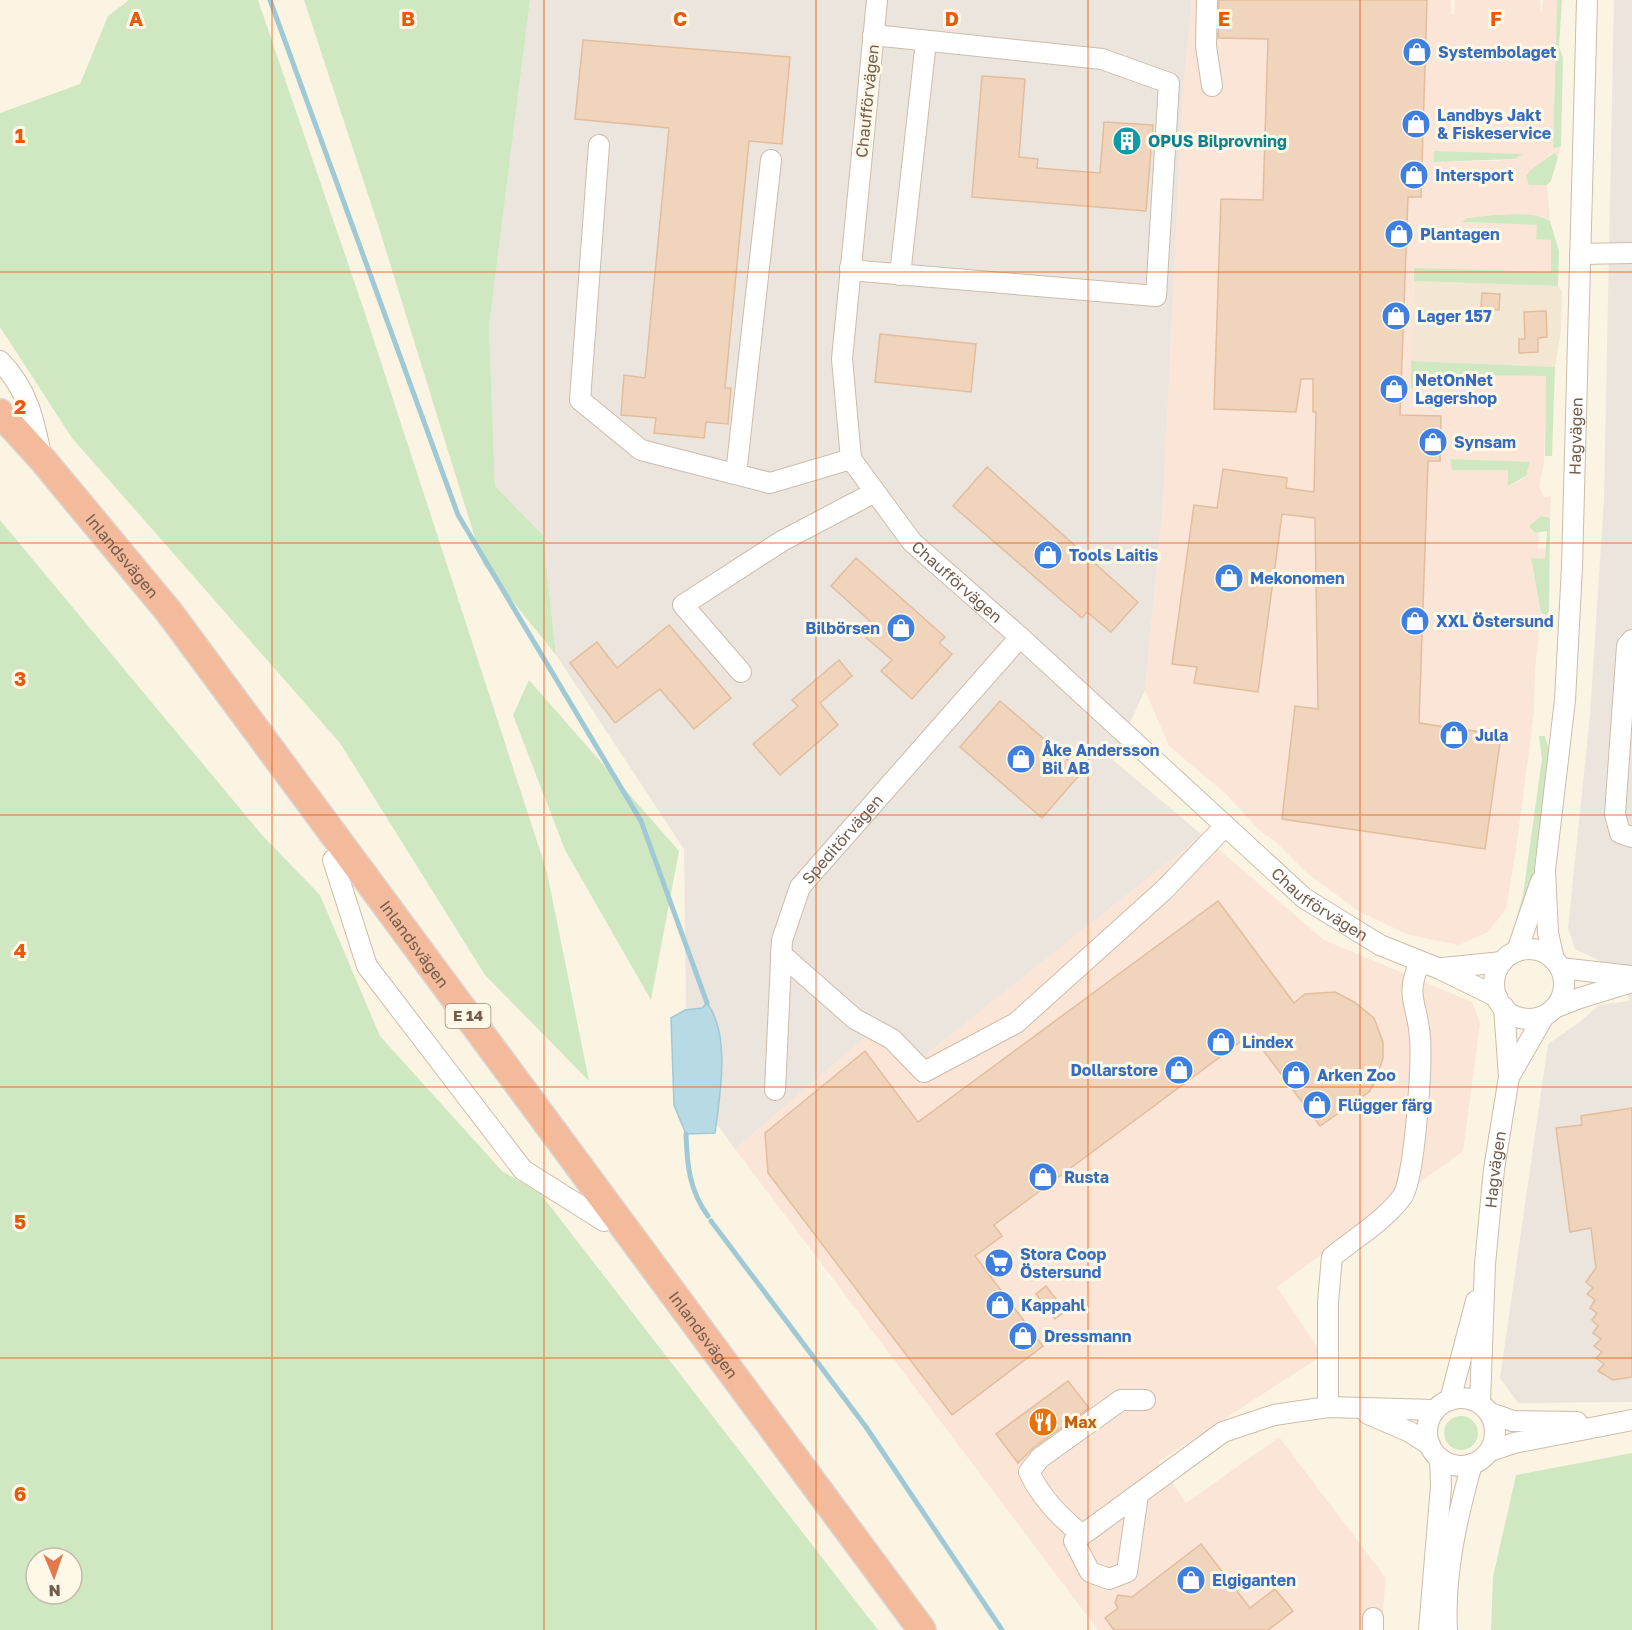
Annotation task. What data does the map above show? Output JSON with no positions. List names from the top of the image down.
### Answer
{
  "streets": {
    "highway": ["Inlandsvägen", "E 14"],
    "street": ["Chaufförvägen", "Hagvägen", "Speditörvägen"]
  },
  "crossings": [
    ["Chaufförvägen", "Hagvägen"],
    ["Chaufförvägen", "Speditörvägen"]
  ],
  "places": {
    "shop": [
      "Systembolaget",
      "Landbys Jakt & Fiskeservice",
      "Intersport",
      "Plantagen",
      "Lager 157",
      "NetOnNet Lagershop",
      "Synsam",
      "Tools Laitis",
      "Mekonomen",
      "XXL Östersund",
      "Bilbörsen",
      "Jula",
      "Åke Andersson Bil AB",
      "Lindex",
      "Dollarstore",
      "Arken Zoo",
      "Flügger färg",
      "Rusta",
      "Kappahl",
      "Dressmann",
      "Elgiganten"
    ],
    "building": ["OPUS Bilprovning"],
    "supermarket": ["Stora Coop Östersund"],
    "restaurant": ["Max"]
  },
  "north": "bottom",
  "grid": {
    "columns": [
      "A",
      "B",
      "C",
      "D",
      "E",
      "F"
    ],
    "rows": [
      "1",
      "2",
      "3",
      "4",
      "5",
      "6"
    ]
  }
}
